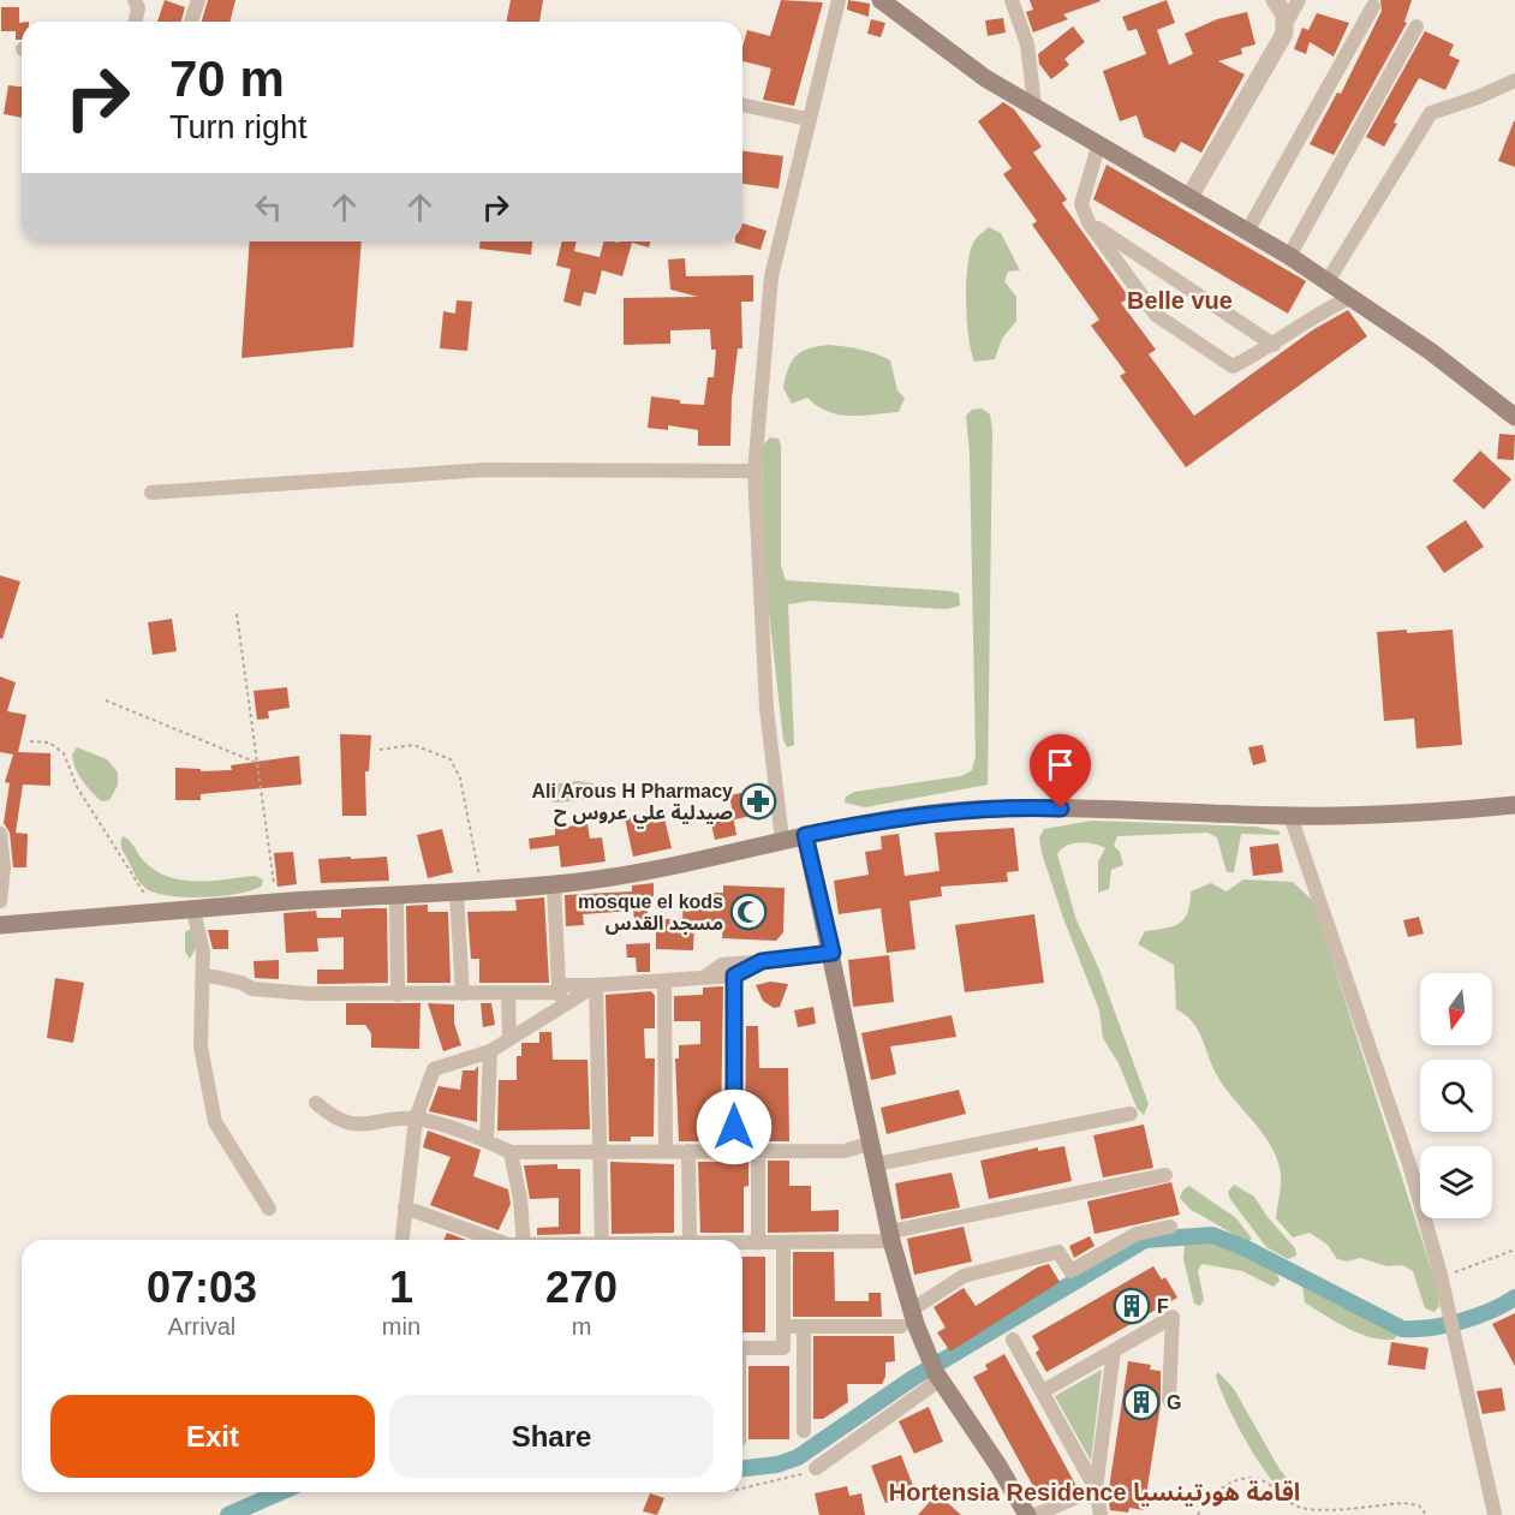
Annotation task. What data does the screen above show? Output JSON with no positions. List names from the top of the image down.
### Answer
{
  "districts": ["Belle vue", "Hortensia Residence اقامة هورتينسيا"],
  "places": {
    "pharmacy": ["Ali Arous H Pharmacy صيدلية علي عروس ح"],
    "mosque": ["mosque el kods مسجد القدس"],
    "building": ["F", "G"]
  },
  "north": "bottom",
  "page": {
    "turn": ["70 m", "Turn right"],
    "eta": [
      "07:03",
      "Arrival",
      "1",
      "min",
      "270",
      "m"
    ],
    "buttons": ["Exit", "Share"]
  }
}
